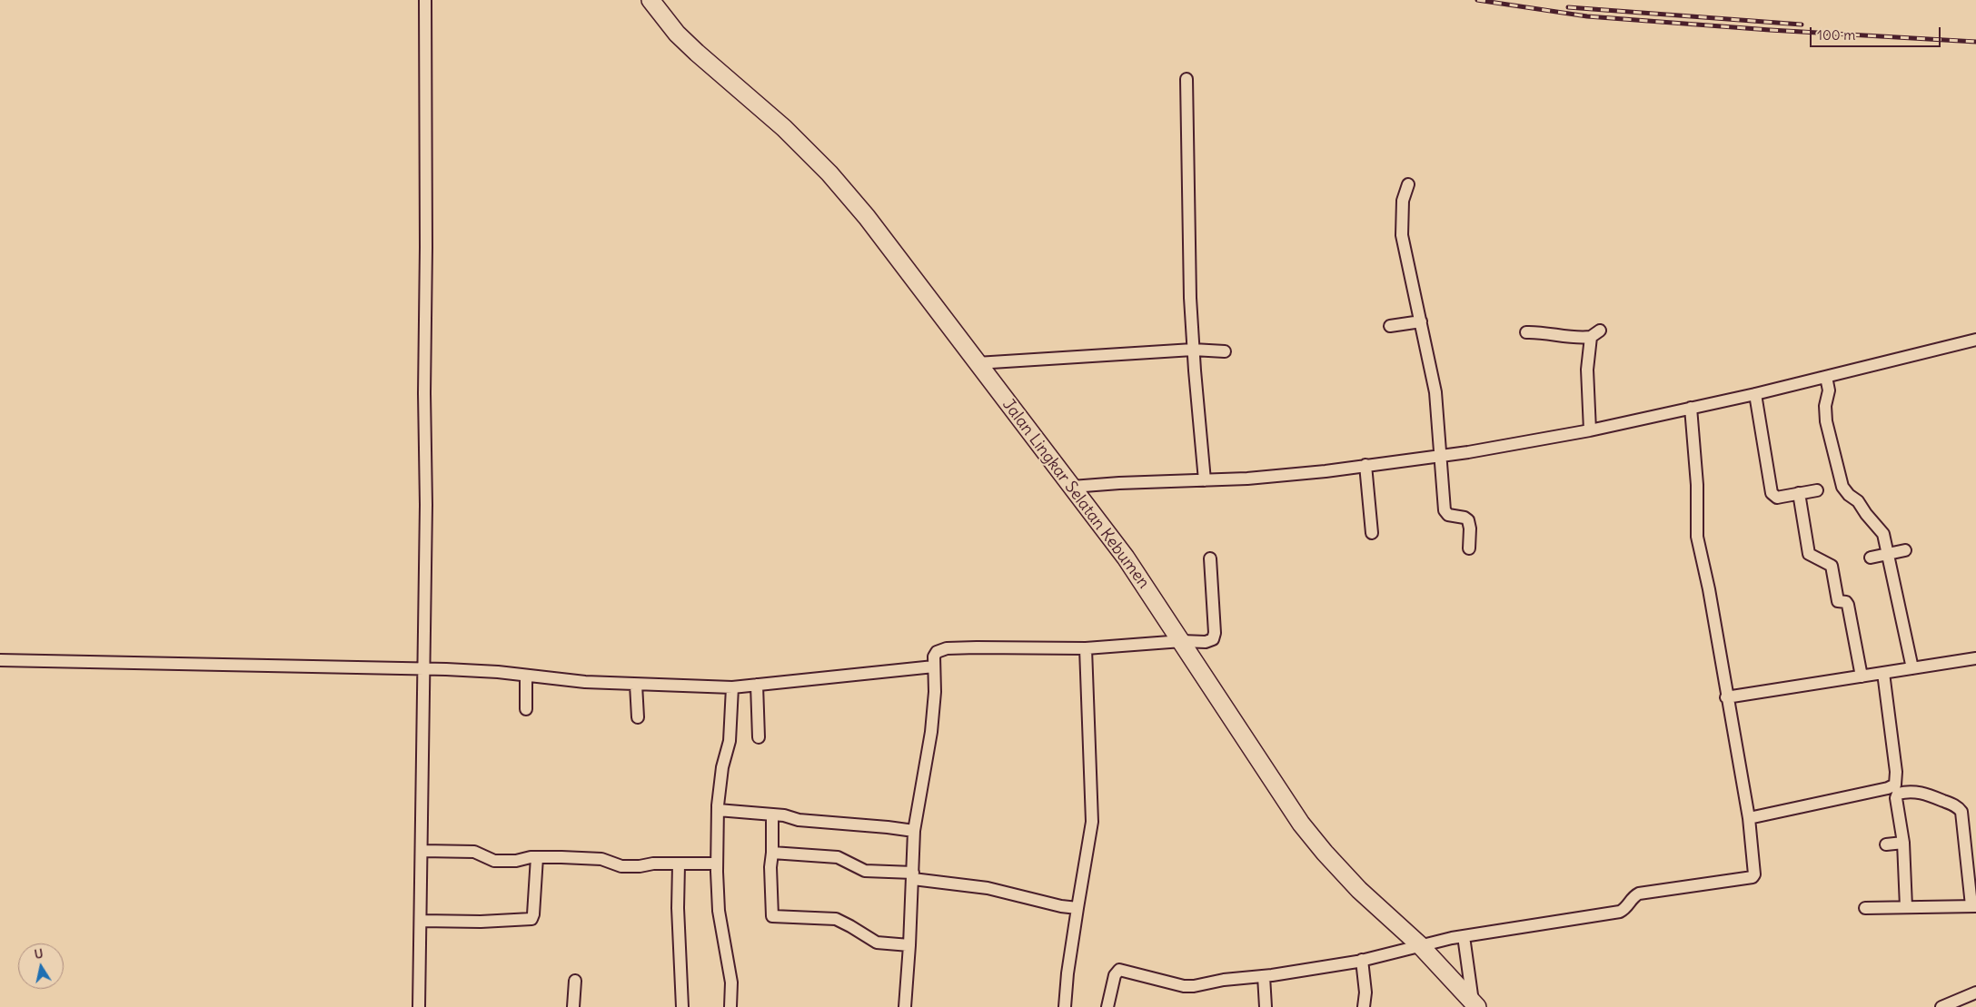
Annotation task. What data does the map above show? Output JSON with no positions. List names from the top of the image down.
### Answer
{
  "streets": {
    "highway": ["Jalan Lingkar Selatan Kebumen"]
  },
  "scale_bar": "100 m",
  "north": "top"
}
